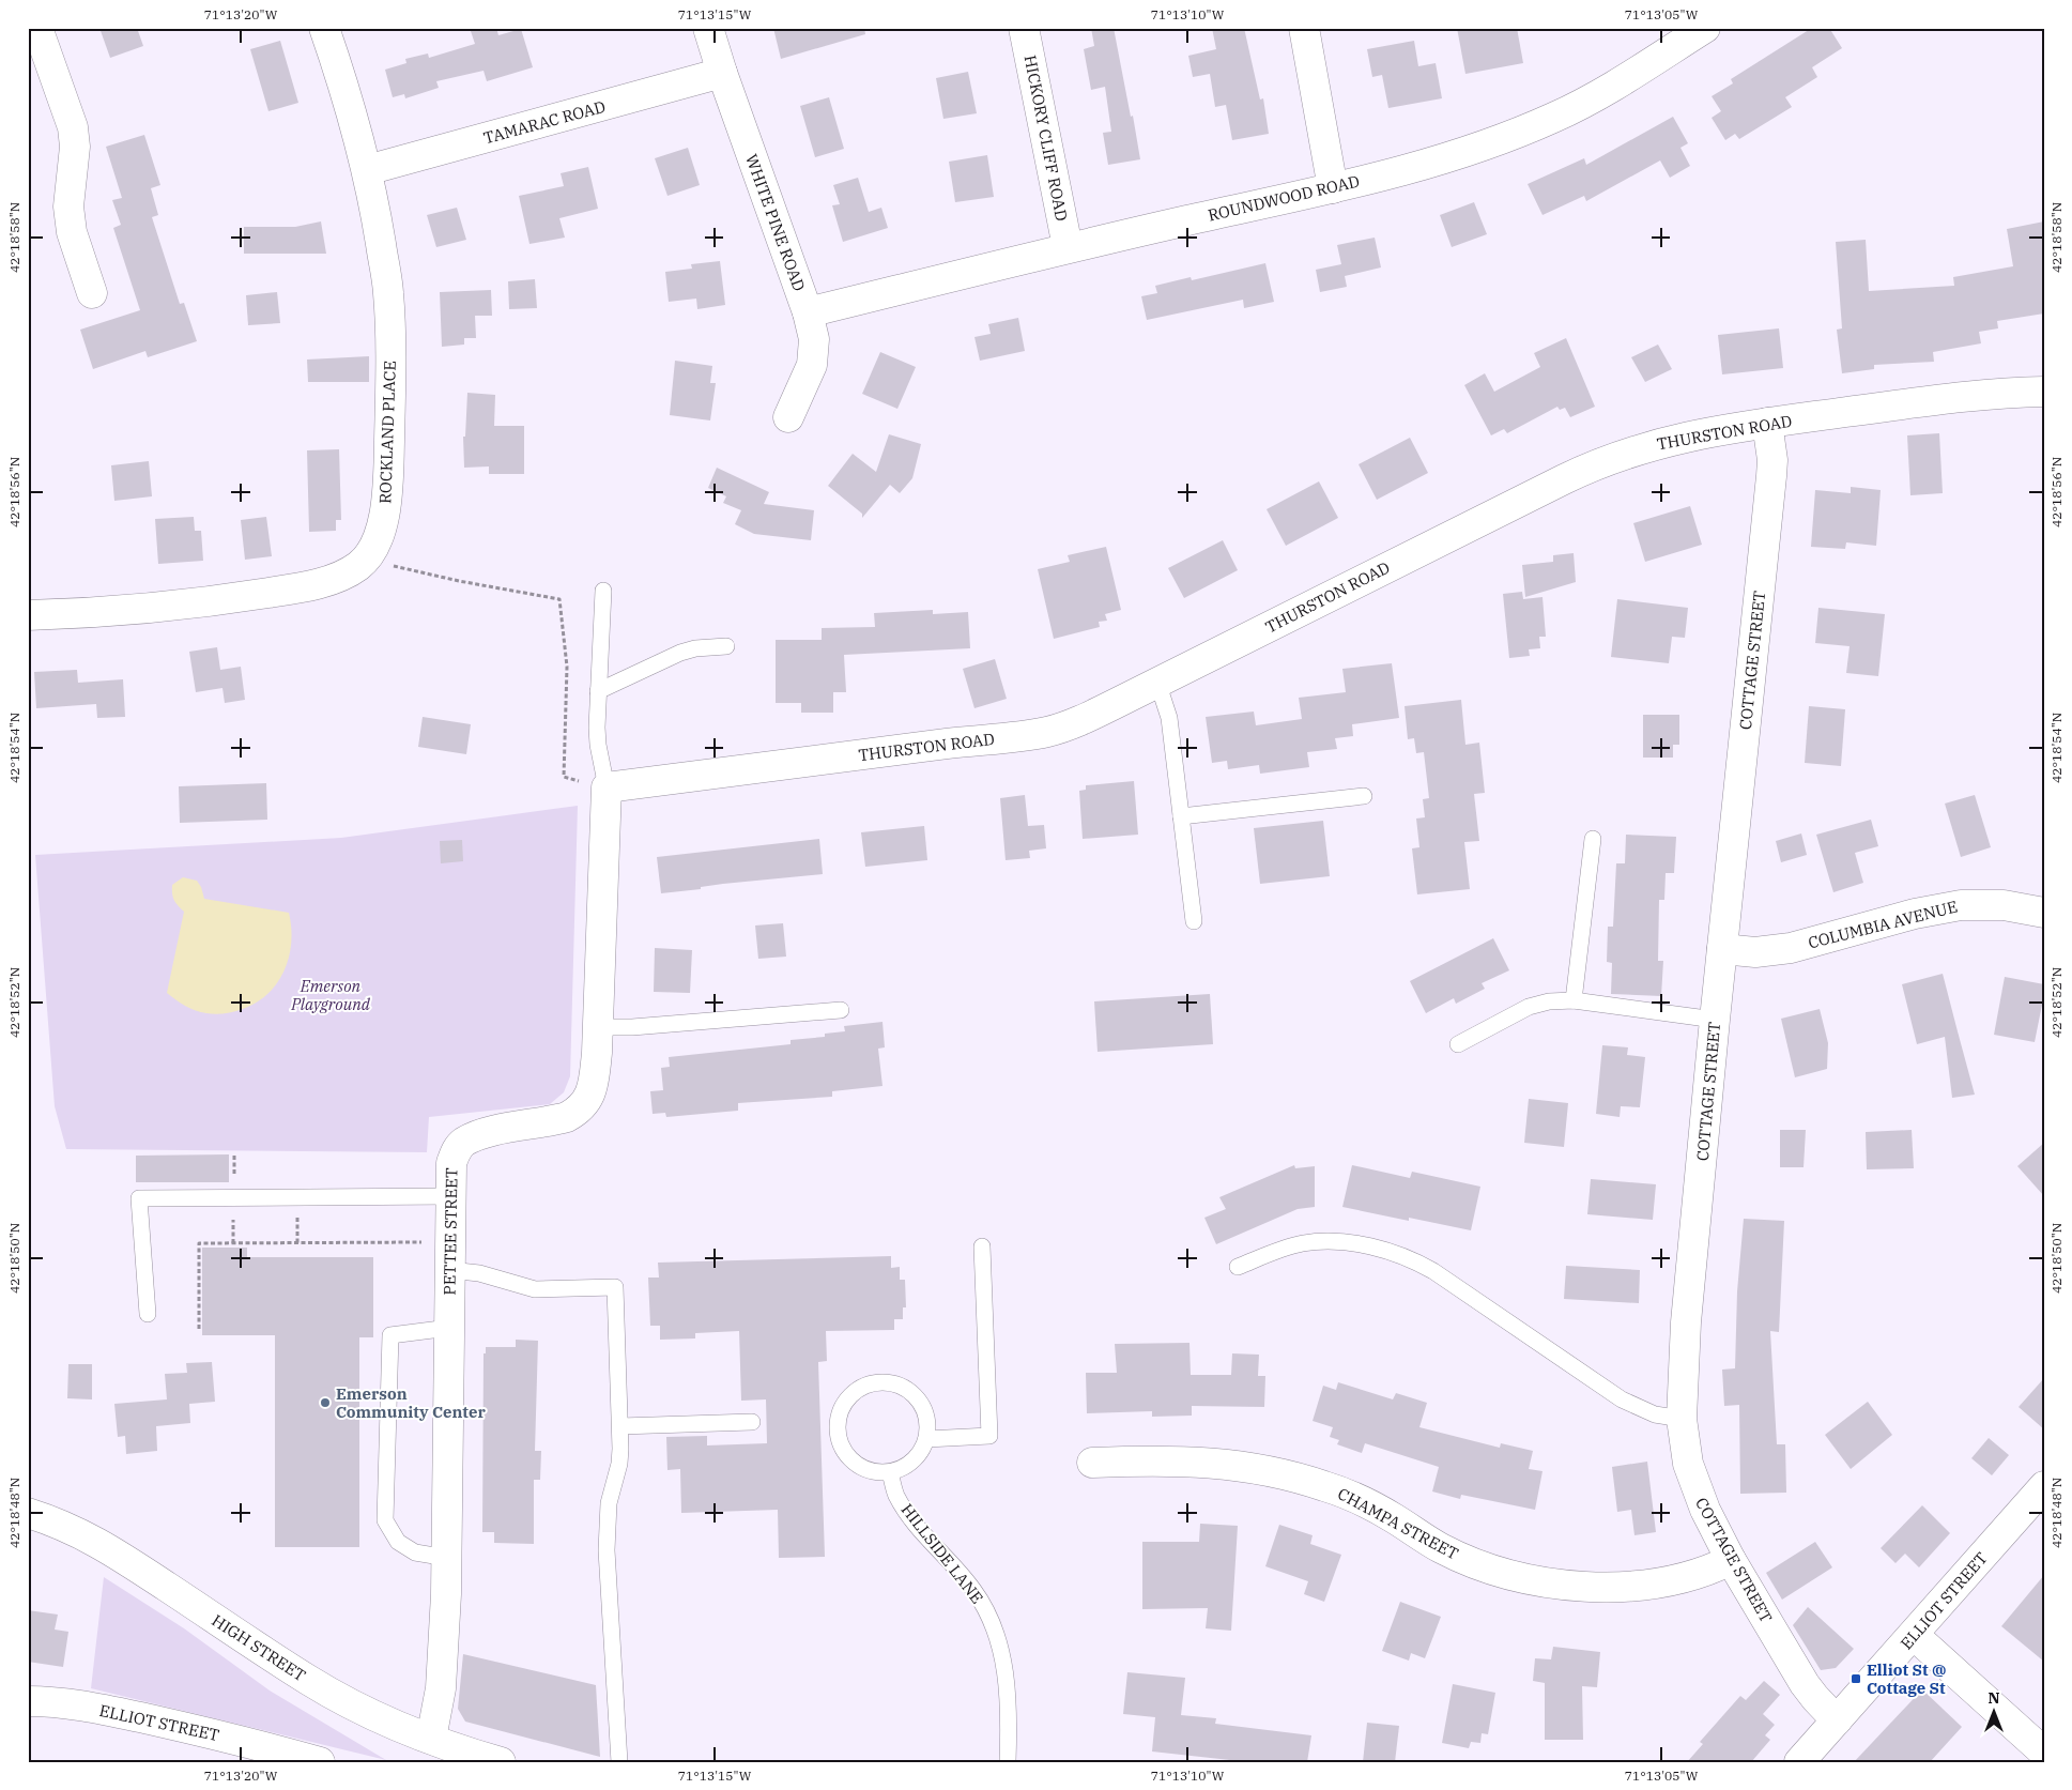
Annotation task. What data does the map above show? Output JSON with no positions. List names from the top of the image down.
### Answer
{
  "streets": {
    "street": [
      "TAMARAC ROAD",
      "HICKORY CLIFF ROAD",
      "ROUNDWOOD ROAD",
      "WHITE PINE ROAD",
      "ROCKLAND PLACE",
      "THURSTON ROAD",
      "COTTAGE STREET",
      "COLUMBIA AVENUE",
      "PETTEE STREET",
      "CHAMPA STREET",
      "ELLIOT STREET",
      "HIGH STREET"
    ],
    "lane": ["HILLSIDE LANE"]
  },
  "crossings": [
    ["TAMARAC ROAD", "WHITE PINE ROAD"],
    ["TAMARAC ROAD", "ROCKLAND PLACE"],
    ["HICKORY CLIFF ROAD", "ROUNDWOOD ROAD"],
    ["ROUNDWOOD ROAD", "WHITE PINE ROAD"],
    ["THURSTON ROAD", "COTTAGE STREET"],
    ["THURSTON ROAD", "PETTEE STREET"],
    ["COTTAGE STREET", "COLUMBIA AVENUE"],
    ["COTTAGE STREET", "CHAMPA STREET"],
    ["COTTAGE STREET", "ELLIOT STREET"],
    ["PETTEE STREET", "HIGH STREET"]
  ],
  "parks": ["Emerson Playground"],
  "places": {
    "other": ["Emerson Community Center"],
    "transit": ["Elliot St @ Cottage St"]
  },
  "north": "top",
  "coordinates": [
    "71°13'20\"W",
    "71°13'15\"W",
    "71°13'10\"W",
    "71°13'05\"W",
    "42°18'58\"N",
    "42°18'56\"N",
    "42°18'54\"N",
    "42°18'52\"N",
    "42°18'50\"N",
    "42°18'48\"N"
  ]
}
